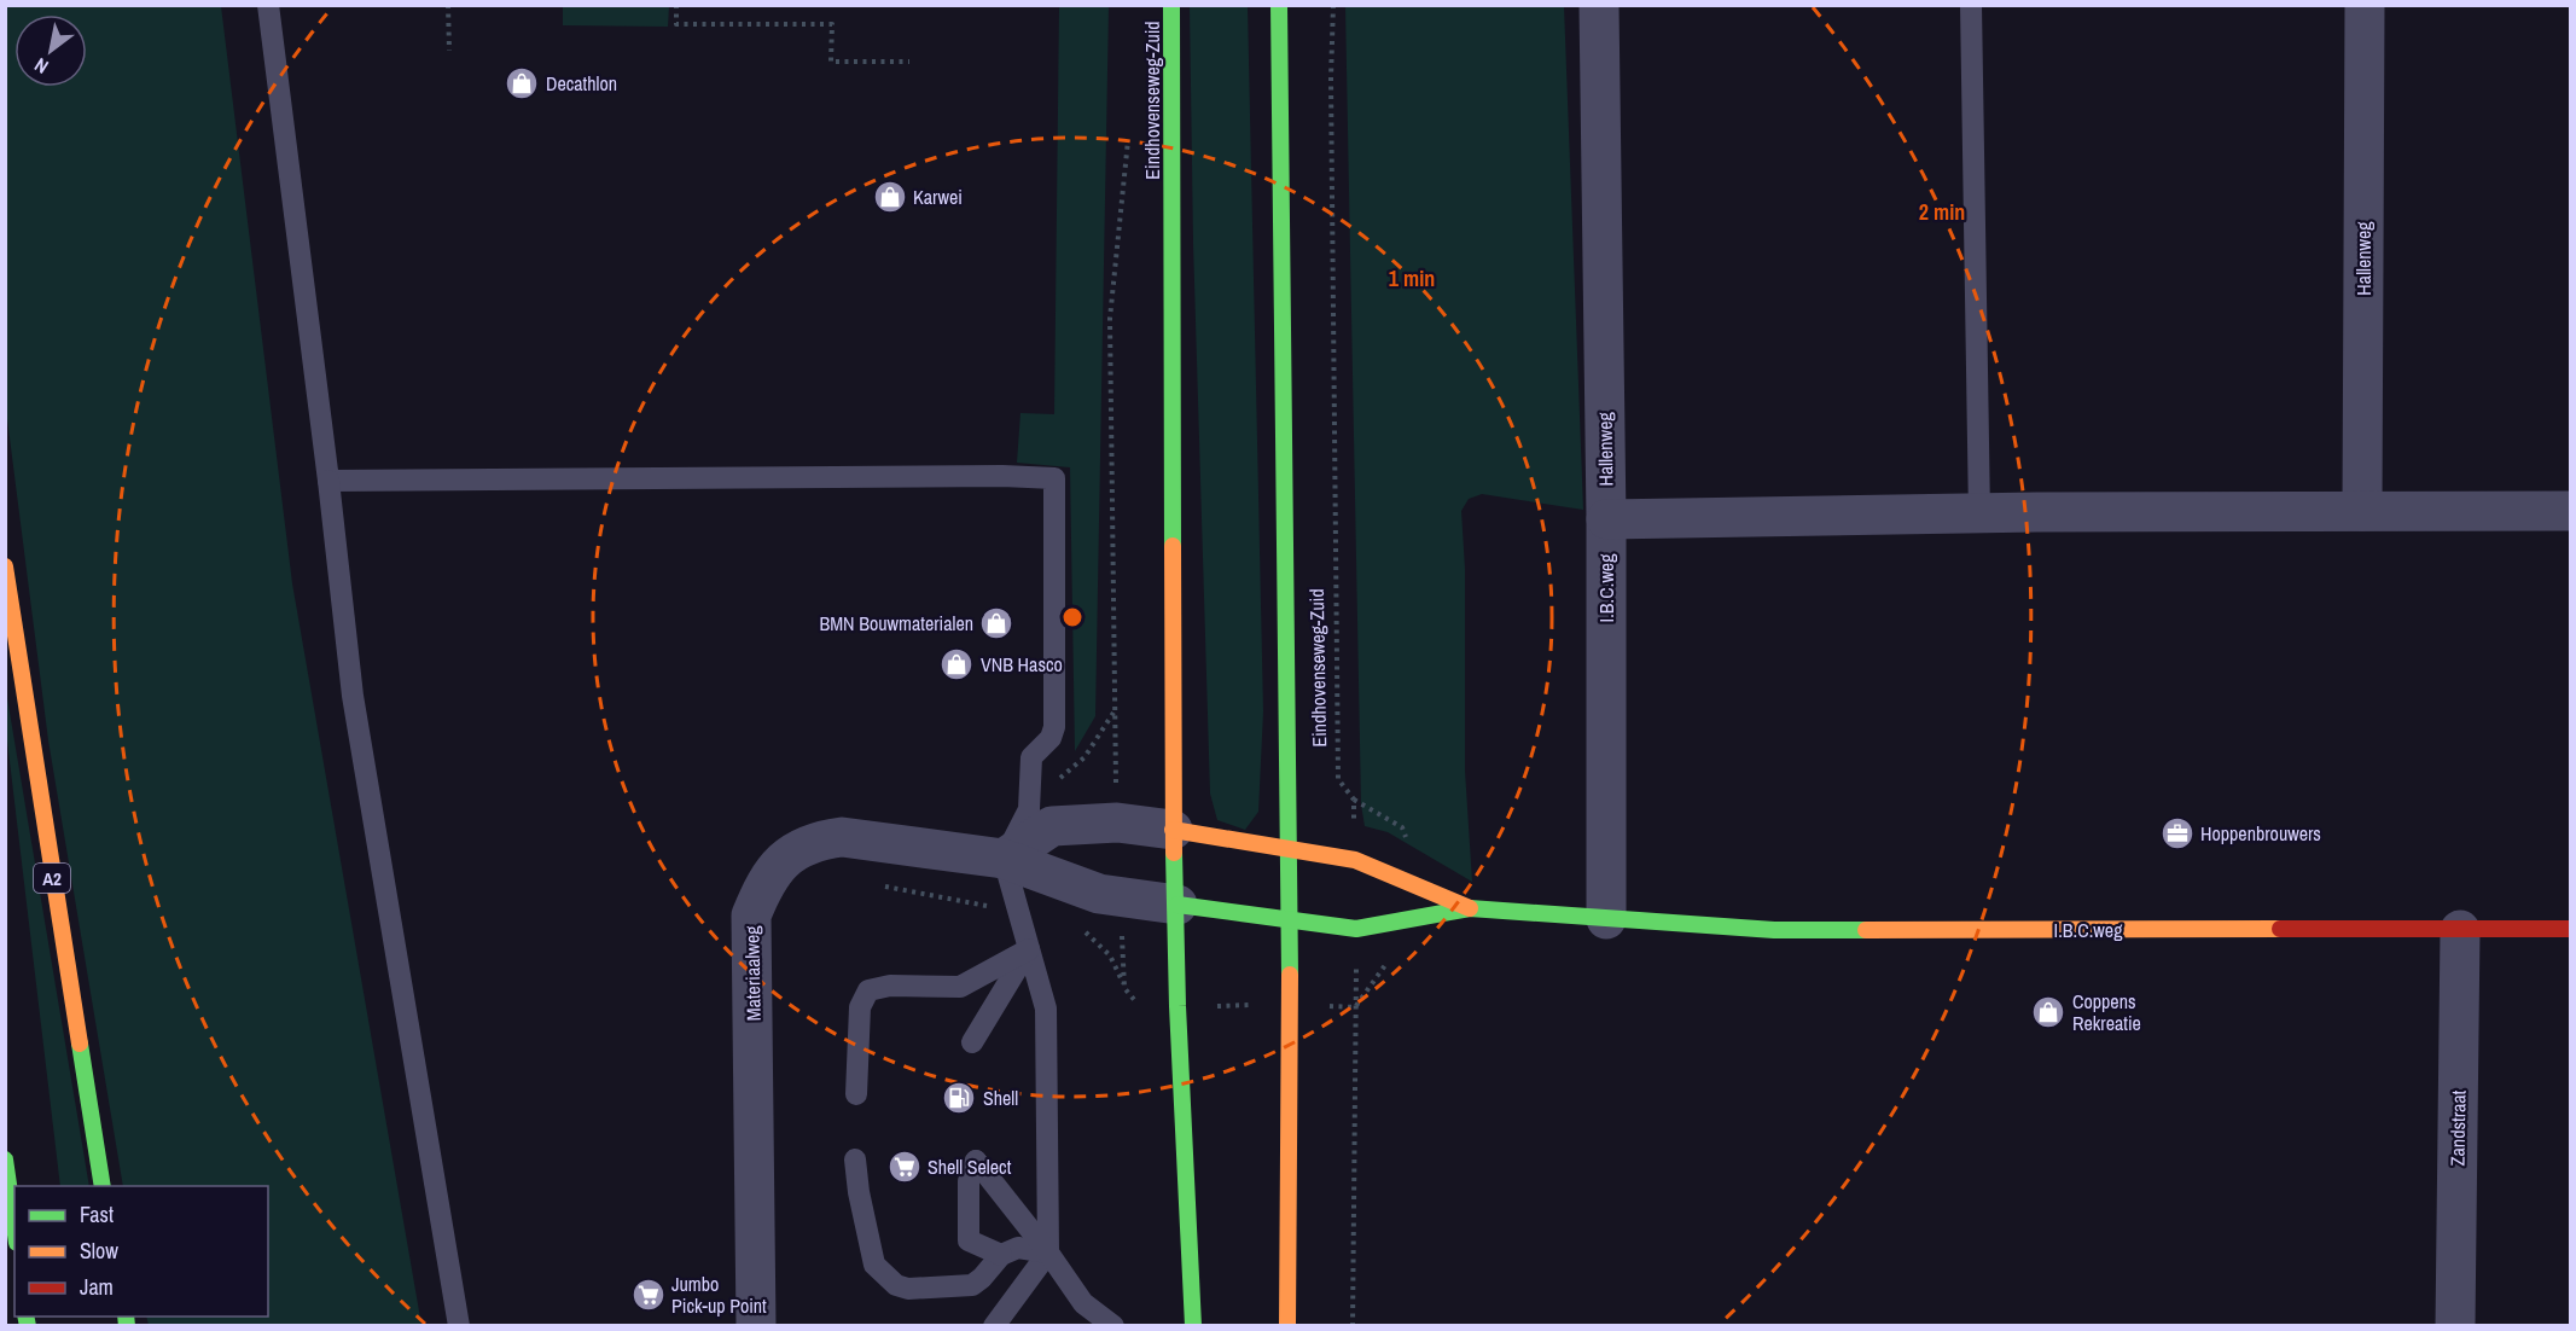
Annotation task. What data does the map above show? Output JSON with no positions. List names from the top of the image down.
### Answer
{
  "streets": {
    "main road": ["Eindhovenseweg-Zuid", "I.B.C.weg", "A2"],
    "street": ["Hallenweg", "Materiaalweg", "Zandstraat"]
  },
  "crossings": [
    ["Eindhovenseweg-Zuid", "I.B.C.weg"],
    ["Eindhovenseweg-Zuid", "Materiaalweg"],
    ["Hallenweg", "I.B.C.weg"],
    ["I.B.C.weg", "Materiaalweg"],
    ["I.B.C.weg", "Zandstraat"]
  ],
  "places": {
    "shop": [
      "Decathlon",
      "Karwei",
      "BMN Bouwmaterialen",
      "VNB Hasco",
      "Coppens Rekreatie"
    ],
    "office": ["Hoppenbrouwers"],
    "fuel station": ["Shell"],
    "supermarket": ["Shell Select", "Jumbo Pick-up Point"]
  },
  "legend": ["Fast", "Slow", "Jam"],
  "north": "bottom left",
  "rings": ["2 min", "1 min"]
}
